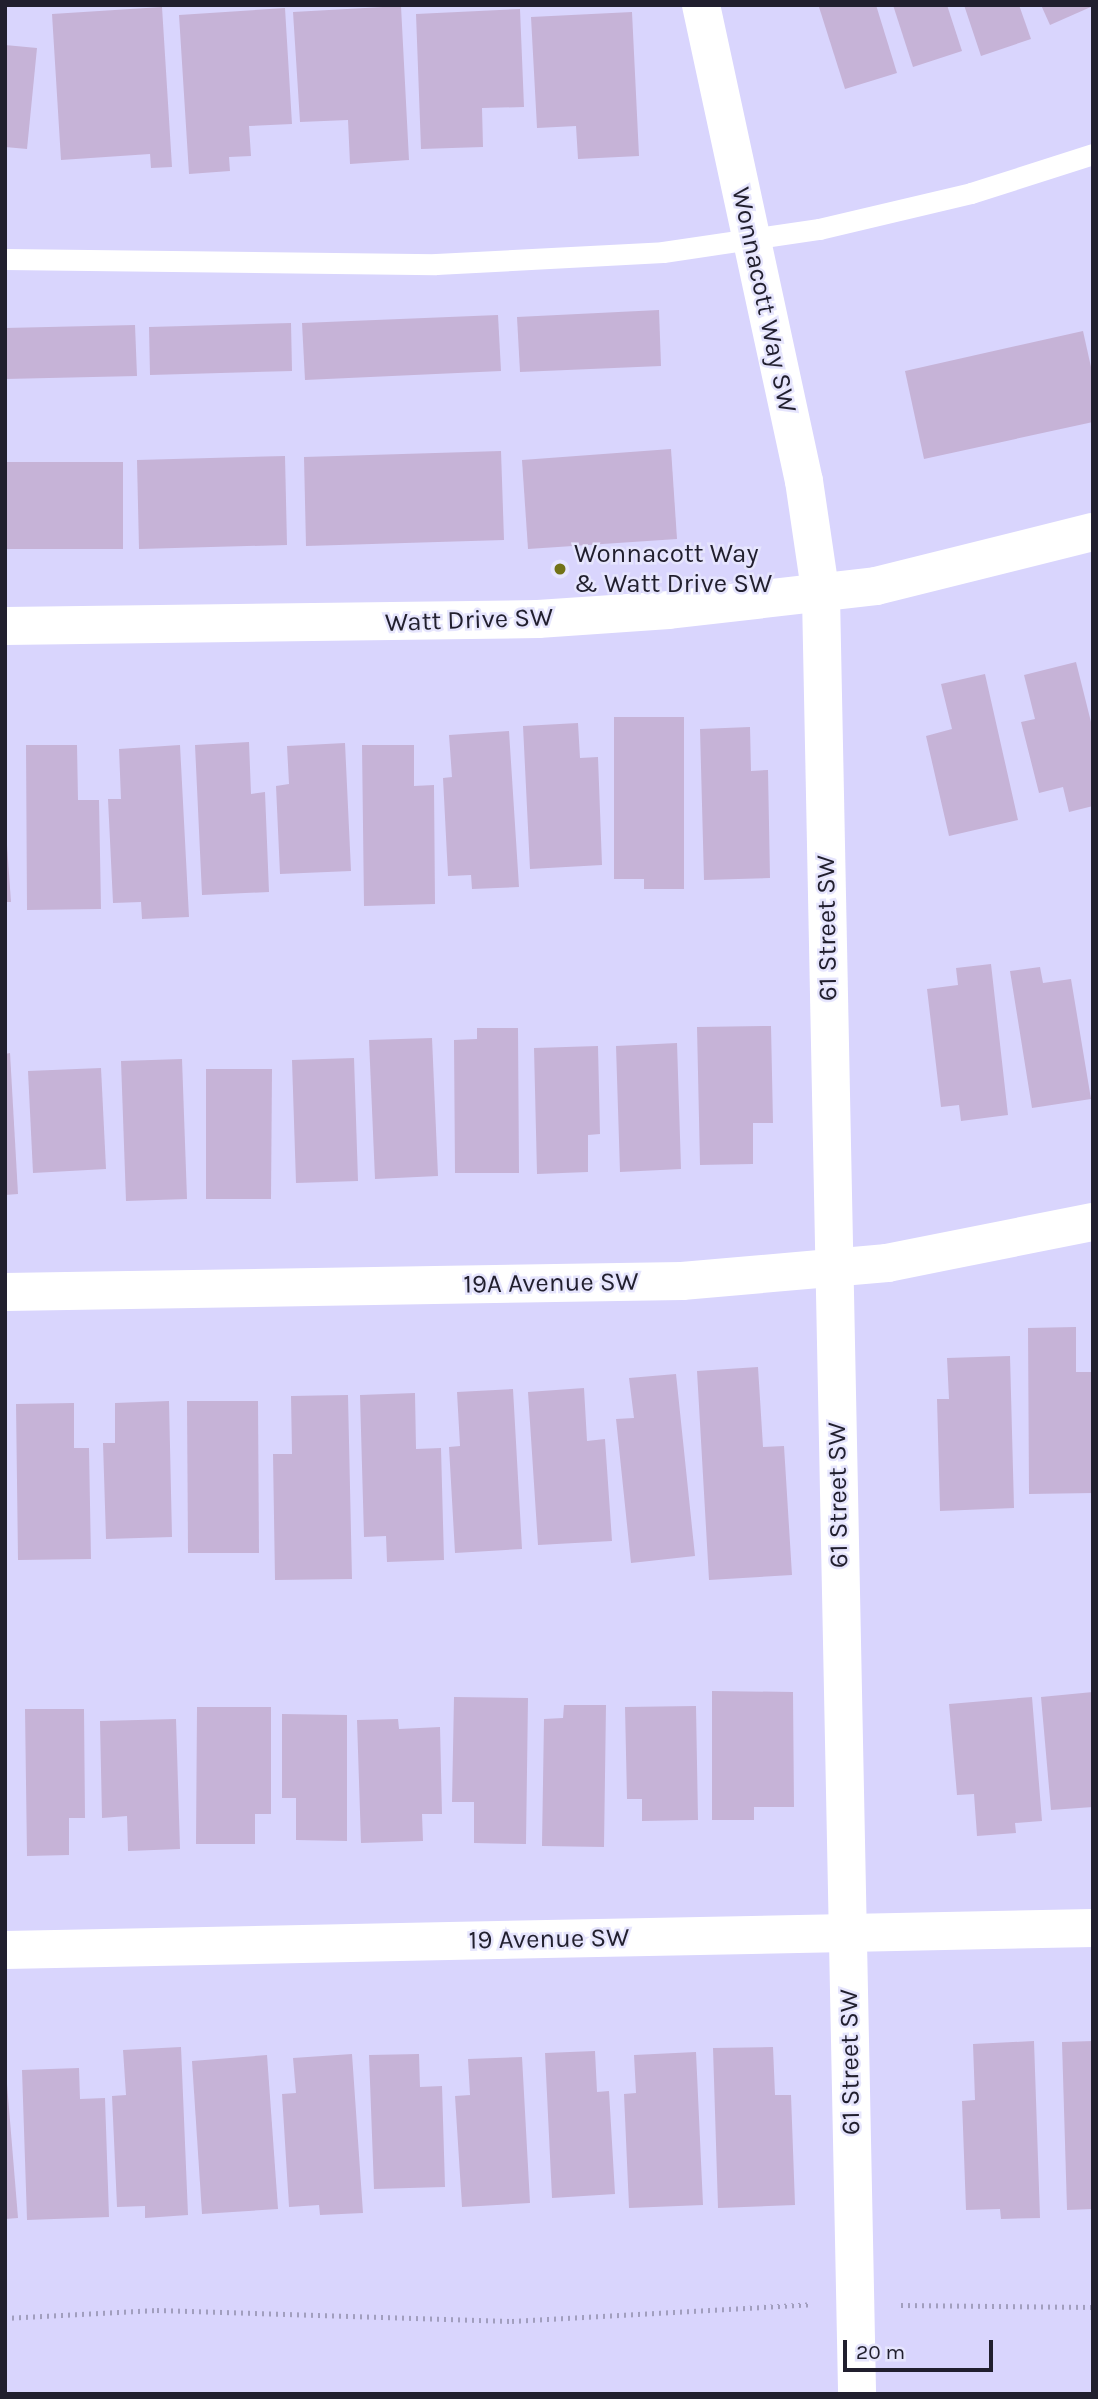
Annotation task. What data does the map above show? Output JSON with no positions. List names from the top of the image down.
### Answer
{
  "streets": {
    "street": [
      "Wonnacott Way SW",
      "Watt Drive SW",
      "61 Street SW",
      "19A Avenue SW",
      "19 Avenue SW"
    ]
  },
  "crossings": [
    ["Wonnacott Way SW", "Watt Drive SW"],
    ["Wonnacott Way SW", "61 Street SW"],
    ["Watt Drive SW", "61 Street SW"],
    ["61 Street SW", "19A Avenue SW"],
    ["61 Street SW", "19 Avenue SW"]
  ],
  "places": ["Wonnacott Way & Watt Drive SW"],
  "scale_bar": "20 m"
}
